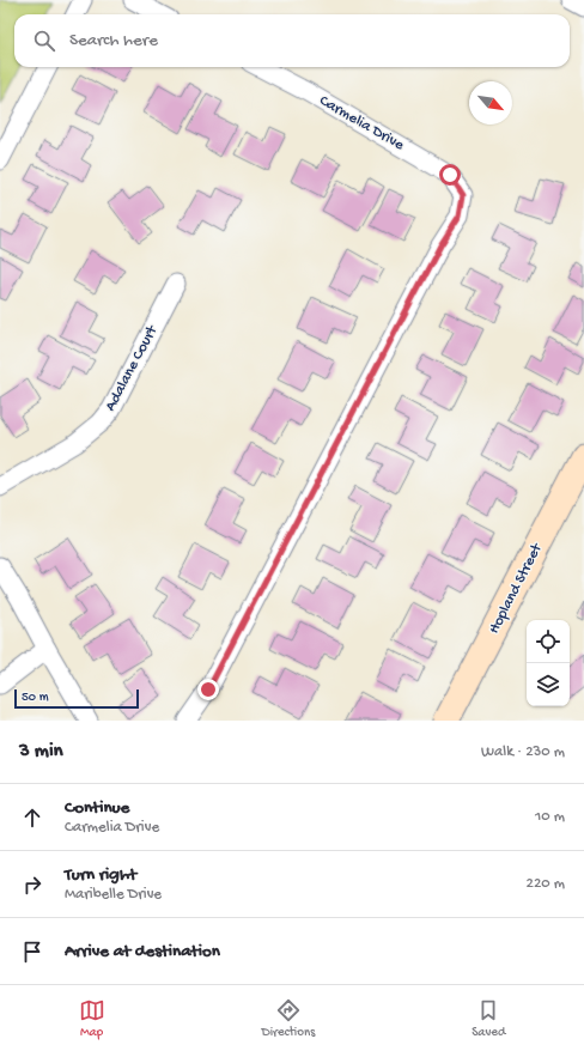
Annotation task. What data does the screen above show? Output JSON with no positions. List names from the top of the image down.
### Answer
{
  "streets": {
    "street": ["Carmelia Drive", "Adalane Court", "Hopland Street"]
  },
  "scale_bar": "50 m",
  "north": "bottom right",
  "page": {
    "search": "Search here",
    "scale": "50 m",
    "heading": ["3 min", "Walk · 230 m"],
    "list": [
      ["Continue", "Carmelia Drive", "10 m"],
      ["Turn right", "Maribelle Drive", "220 m"],
      "Arrive at destination"
    ],
    "nav": ["Map", "Directions", "Saved"]
  }
}
